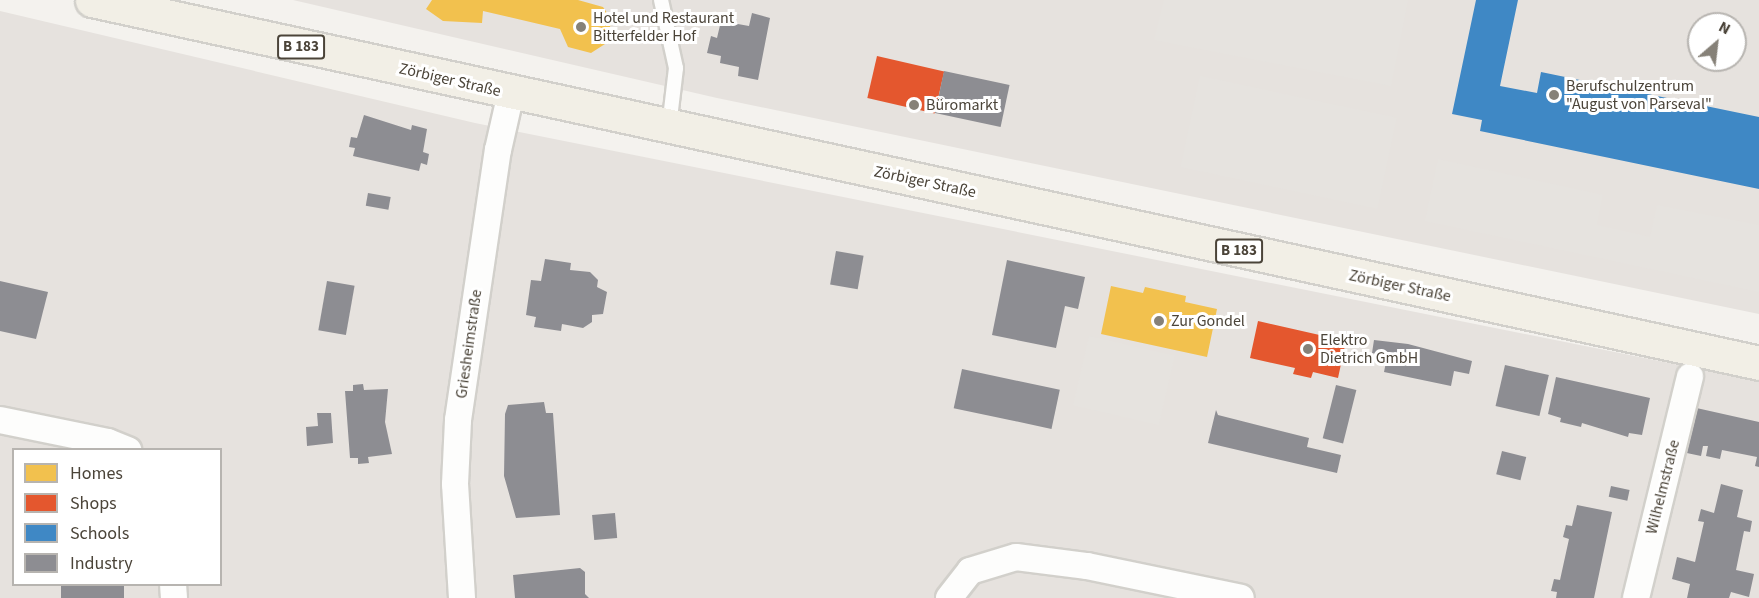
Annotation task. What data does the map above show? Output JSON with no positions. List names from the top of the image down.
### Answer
{
  "streets": {
    "main road": ["B 183", "Zörbiger Straße"],
    "street": ["Griesheimstraße", "Wilhelmstraße"]
  },
  "crossings": [
    ["Zörbiger Straße", "Griesheimstraße"]
  ],
  "places": [
    "Hotel und Restaurant Bitterfelder Hof",
    "Berufschulzentrum \"August von Parseval\"",
    "Büromarkt",
    "Zur Gondel",
    "Elektro Dietrich GmbH"
  ],
  "legend": [
    "Homes",
    "Shops",
    "Schools",
    "Industry"
  ],
  "north": "top right"
}
